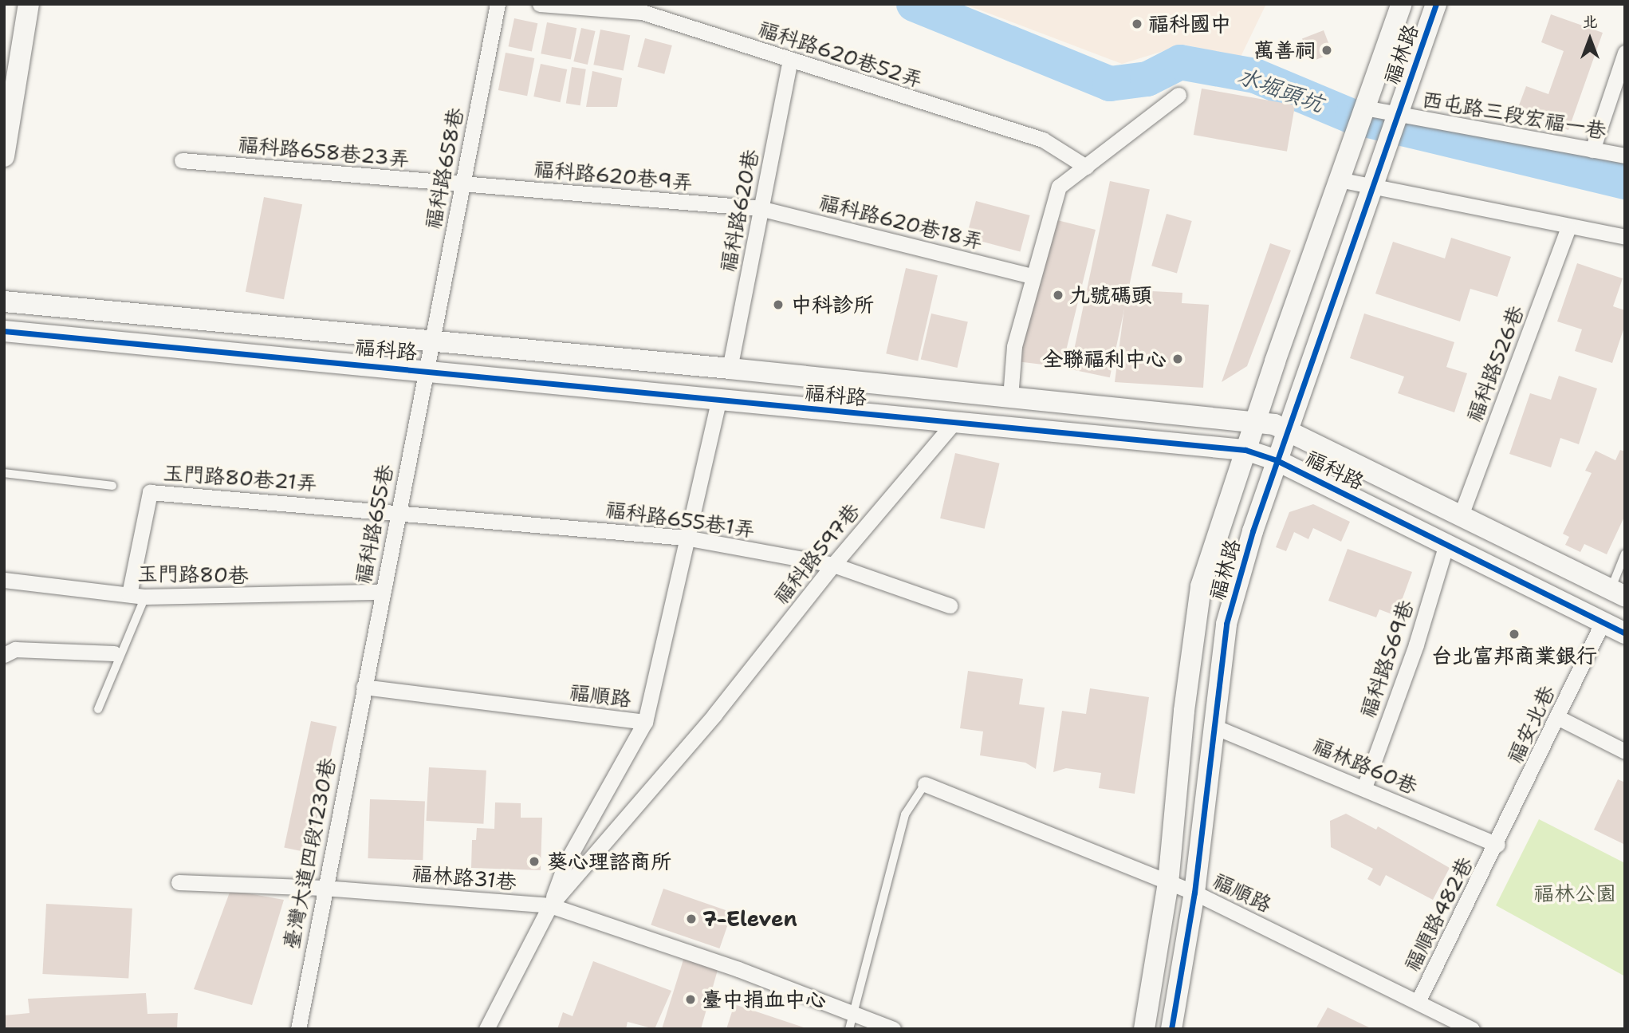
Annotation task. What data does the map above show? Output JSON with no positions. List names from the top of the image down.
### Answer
{
  "streets": {
    "street": [
      "福科路620巷52弄",
      "福林路",
      "西屯路三段宏福一巷",
      "福科路658巷23弄",
      "福科路658巷",
      "福科路620巷9弄",
      "福科路620巷",
      "福科路620巷18弄",
      "福科路",
      "福科路526巷",
      "玉門路80巷21弄",
      "福科路655巷1弄",
      "福科路655巷",
      "福科路597巷",
      "玉門路80巷",
      "福科路569巷",
      "福順路",
      "福安北巷",
      "福林路60巷",
      "臺灣大道四段1230巷",
      "福林路31巷",
      "福順路482巷"
    ]
  },
  "crossings": [
    ["福科路620巷52弄", "福科路620巷"],
    ["福林路", "西屯路三段宏福一巷"],
    ["福林路", "福科路"],
    ["福林路", "福順路"],
    ["福林路", "福林路60巷"],
    ["福科路658巷23弄", "福科路658巷"],
    ["福科路658巷23弄", "福科路620巷9弄"],
    ["福科路658巷", "福科路620巷9弄"],
    ["福科路658巷", "福科路"],
    ["福科路658巷", "福科路655巷"],
    ["福科路620巷9弄", "福科路620巷"],
    ["福科路620巷9弄", "福科路620巷18弄"],
    ["福科路620巷", "福科路620巷18弄"],
    ["福科路620巷", "福科路"],
    ["福科路", "福科路526巷"],
    ["福科路", "福科路655巷"],
    ["福科路", "福科路597巷"],
    ["福科路", "福科路569巷"],
    ["福科路", "福順路"],
    ["福科路", "福安北巷"],
    ["玉門路80巷21弄", "福科路655巷1弄"],
    ["玉門路80巷21弄", "福科路655巷"],
    ["玉門路80巷21弄", "玉門路80巷"],
    ["福科路655巷1弄", "福科路655巷"],
    ["福科路655巷1弄", "福科路597巷"],
    ["福科路655巷1弄", "福順路"],
    ["福科路655巷", "玉門路80巷"],
    ["福科路655巷", "福順路"],
    ["福科路655巷", "臺灣大道四段1230巷"],
    ["福科路597巷", "福林路31巷"],
    ["福科路569巷", "福林路60巷"],
    ["福順路", "臺灣大道四段1230巷"],
    ["福順路", "福順路482巷"],
    ["福安北巷", "福林路60巷"],
    ["福安北巷", "福順路482巷"],
    ["福林路60巷", "福順路482巷"],
    ["臺灣大道四段1230巷", "福林路31巷"]
  ],
  "water": ["水堀頭坑"],
  "parks": ["福林公園"],
  "places": [
    "福科國中",
    "萬善祠",
    "九號碼頭",
    "中科診所",
    "全聯福利中心",
    "台北富邦商業銀行",
    "葵心理諮商所",
    "7-Eleven",
    "臺中捐血中心"
  ],
  "north": "top"
}
